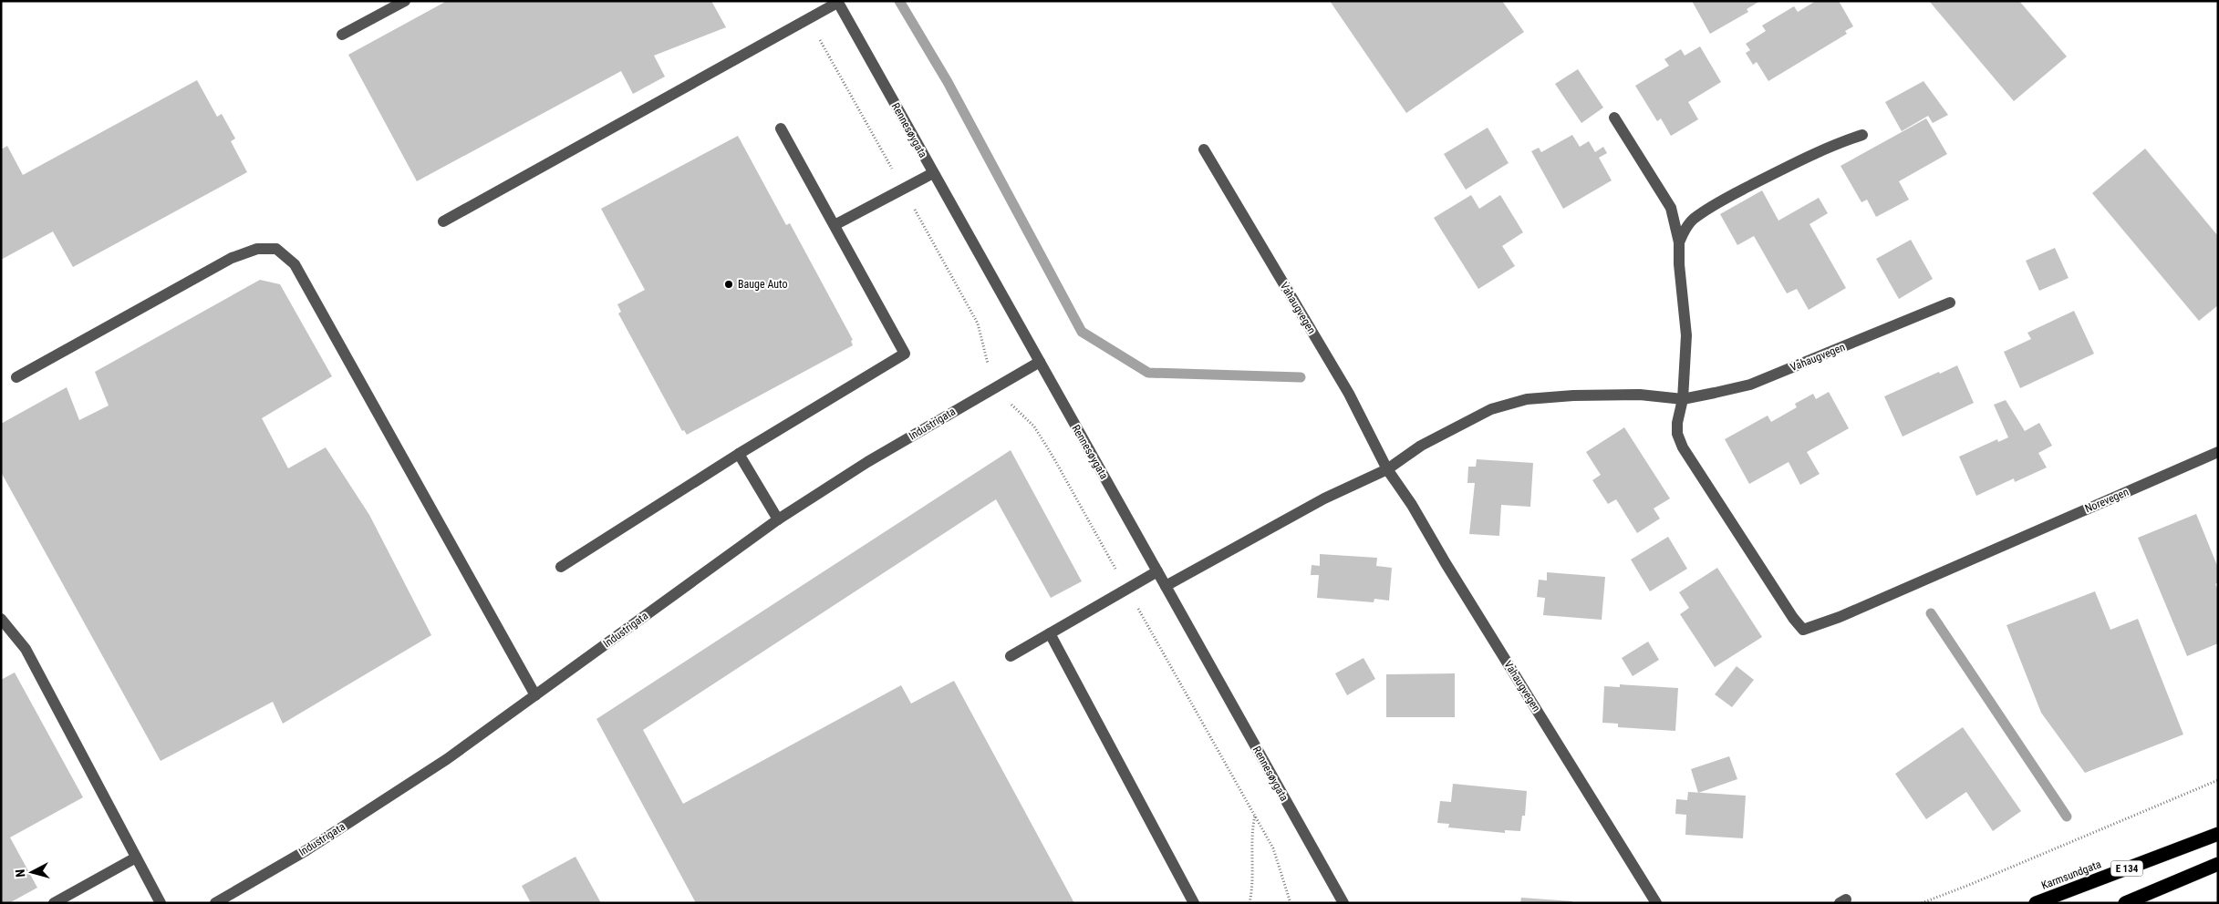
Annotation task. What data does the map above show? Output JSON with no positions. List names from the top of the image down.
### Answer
{
  "streets": {
    "highway": ["E 134", "Karmsundgata"],
    "street": [
      "Rennesøygata",
      "Vahaugvegen",
      "Industrigata",
      "Norevegen"
    ]
  },
  "crossings": [
    ["Rennesøygata", "Vahaugvegen"],
    ["Rennesøygata", "Industrigata"],
    ["Vahaugvegen", "Norevegen"]
  ],
  "places": ["Bauge Auto"],
  "north": "left"
}
